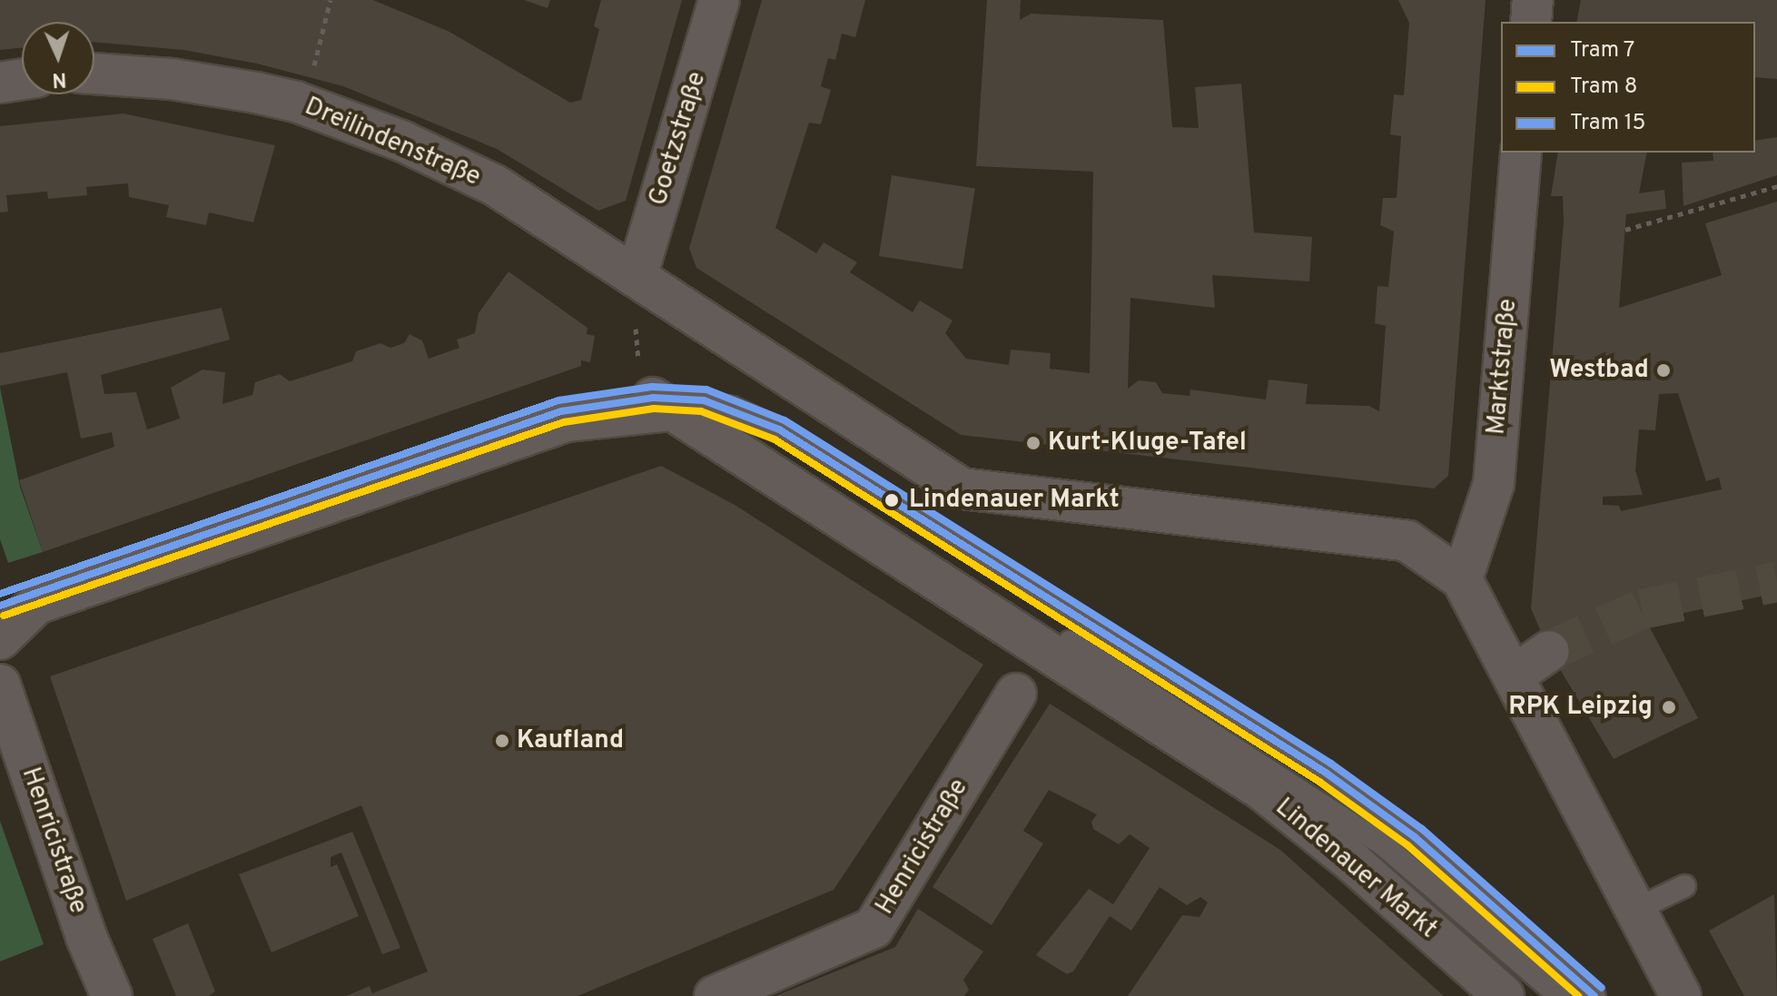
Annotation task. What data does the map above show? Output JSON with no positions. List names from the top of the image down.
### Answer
{
  "streets": {
    "street": [
      "Goetzstraße",
      "Dreilindenstraße",
      "Marktstraße",
      "Henricistraße",
      "Lindenauer Markt"
    ]
  },
  "crossings": [
    ["Goetzstraße", "Dreilindenstraße"]
  ],
  "places": [
    "Westbad",
    "Kurt-Kluge-Tafel",
    "Lindenauer Markt",
    "RPK Leipzig",
    "Kaufland"
  ],
  "lines": ["tram line 15", "tram line 7", "tram line 8"],
  "legend": ["Tram 7", "Tram 8", "Tram 15"],
  "north": "bottom"
}
